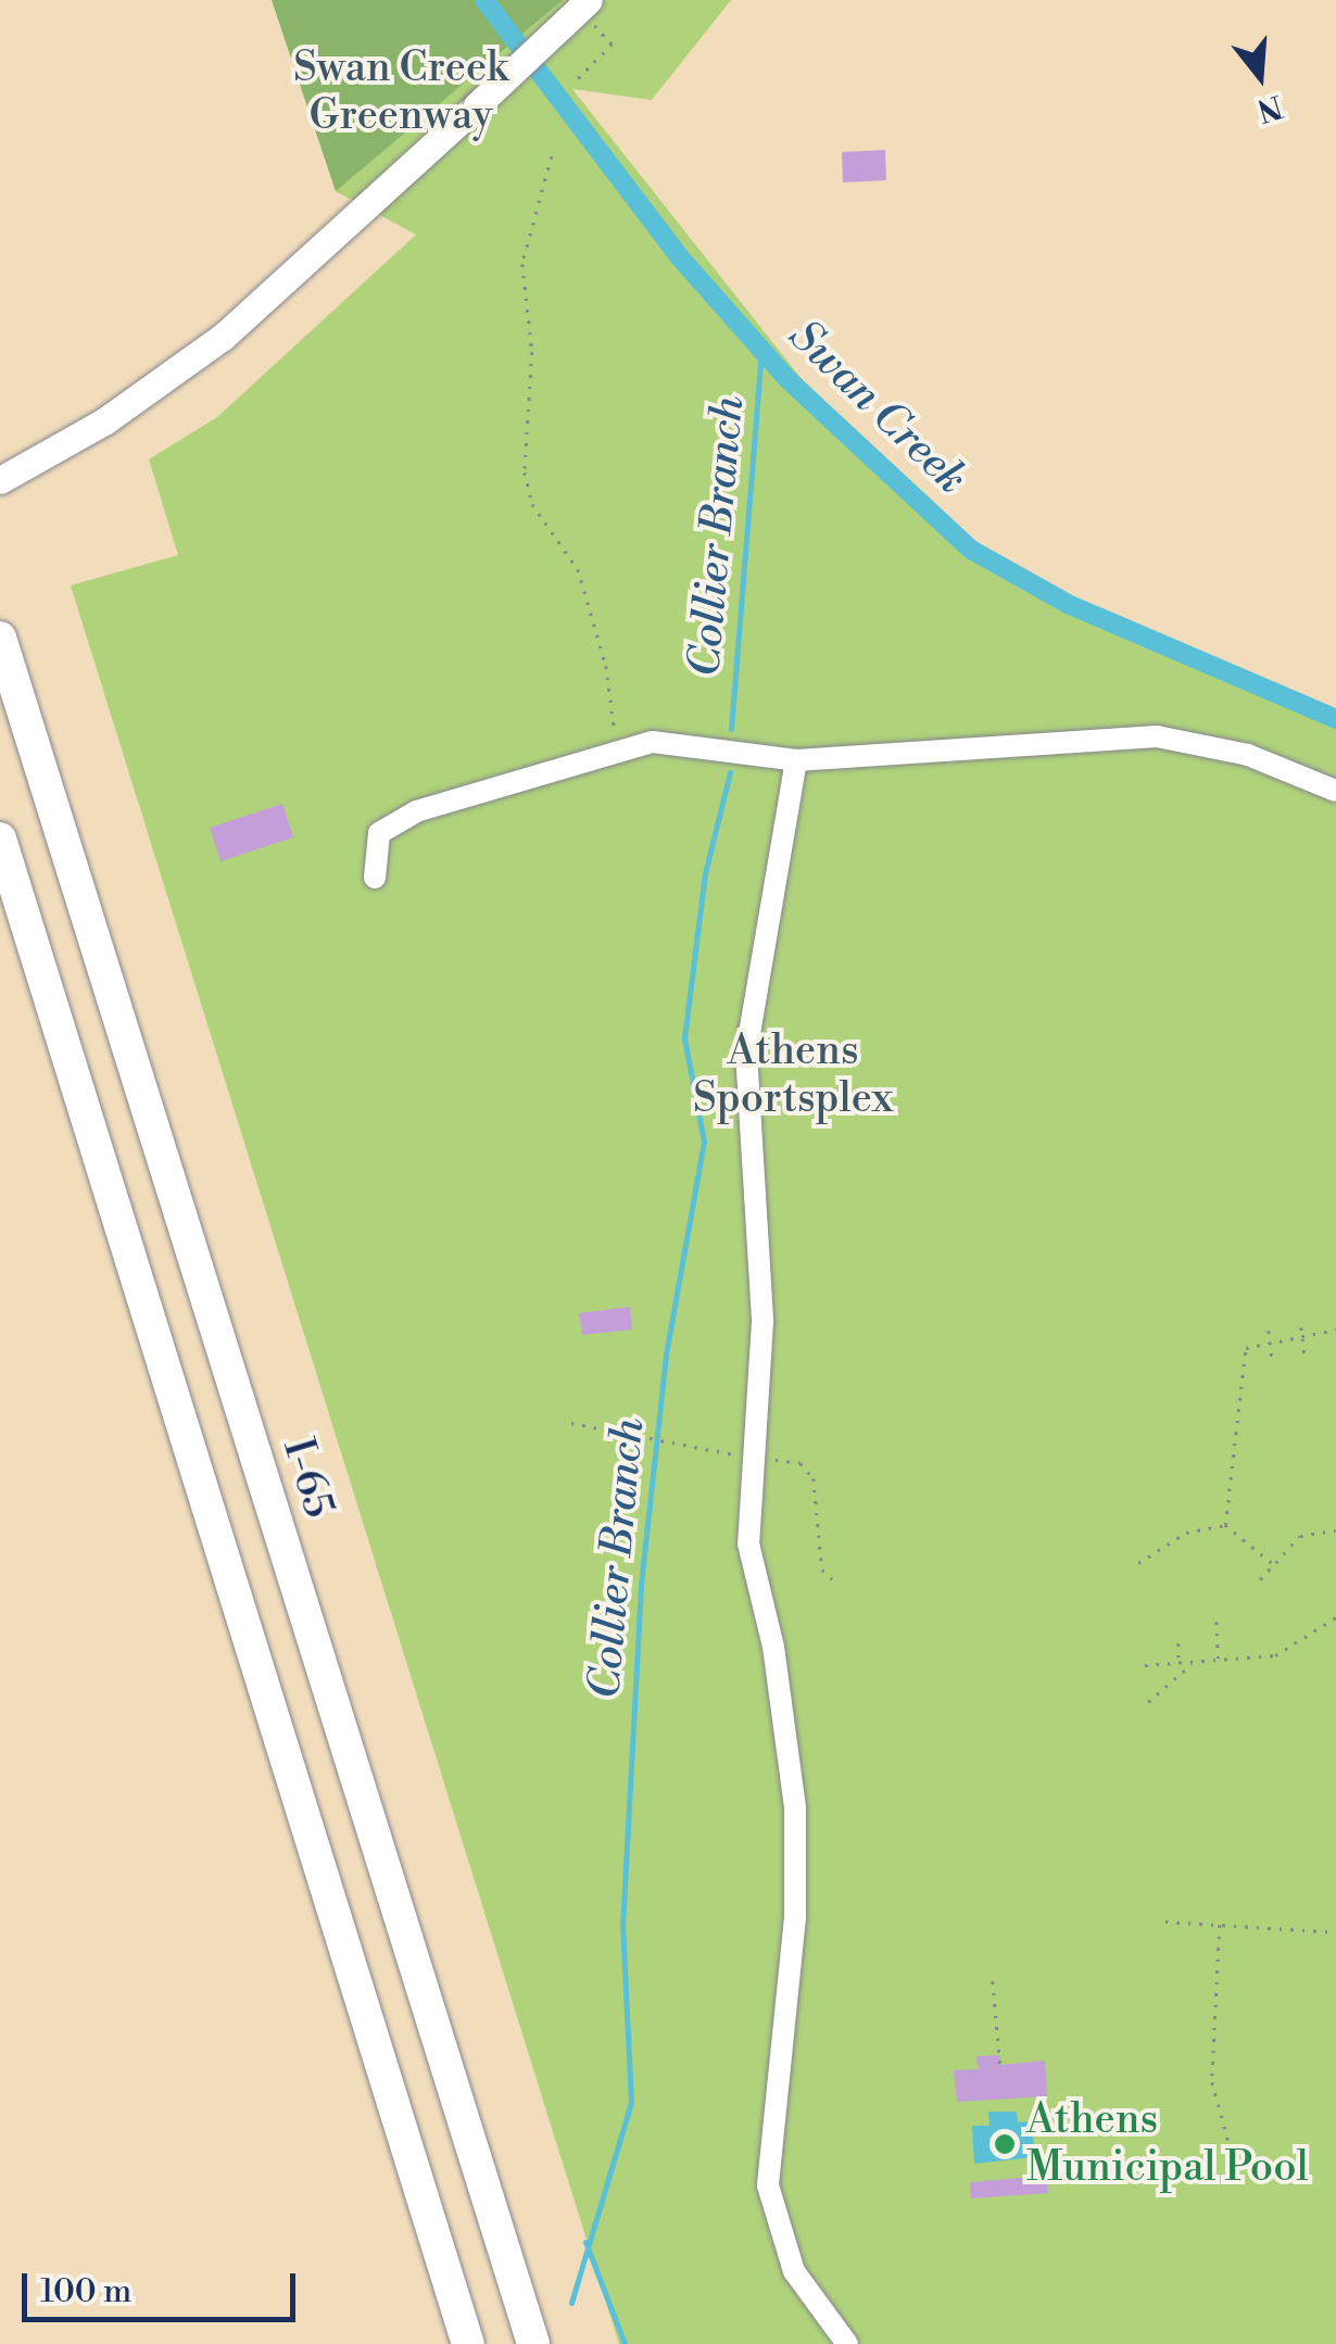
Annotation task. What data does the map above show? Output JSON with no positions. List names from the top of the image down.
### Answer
{
  "streets": {
    "highway": ["I-65"]
  },
  "water": ["Swan Creek", "Collier Branch"],
  "parks": ["Swan Creek Greenway", "Athens Sportsplex"],
  "places": ["Athens Municipal Pool"],
  "scale_bar": "100 m",
  "north": "bottom"
}
